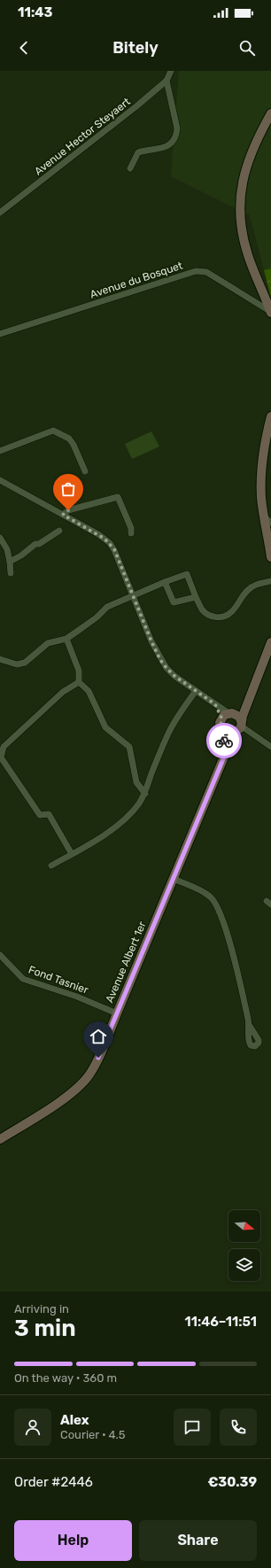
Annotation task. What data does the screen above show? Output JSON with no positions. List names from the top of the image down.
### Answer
{
  "streets": {
    "main road": ["Avenue Albert 1er"],
    "street": ["Avenue Hector Steyaert", "Avenue du Bosquet", "Fond Tasnier"]
  },
  "crossings": [
    ["Avenue Albert 1er", "Fond Tasnier"]
  ],
  "north": "right",
  "page": {
    "status": "11:43",
    "header": "Bitely",
    "heading": ["3 min", "Arriving in", "11:46–11:51"],
    "panel": [
      "Alex",
      "Courier · 4.5",
      "Order #2446",
      "€30.39"
    ],
    "bar": "On the way · 360 m",
    "buttons": ["Help", "Share"]
  }
}
